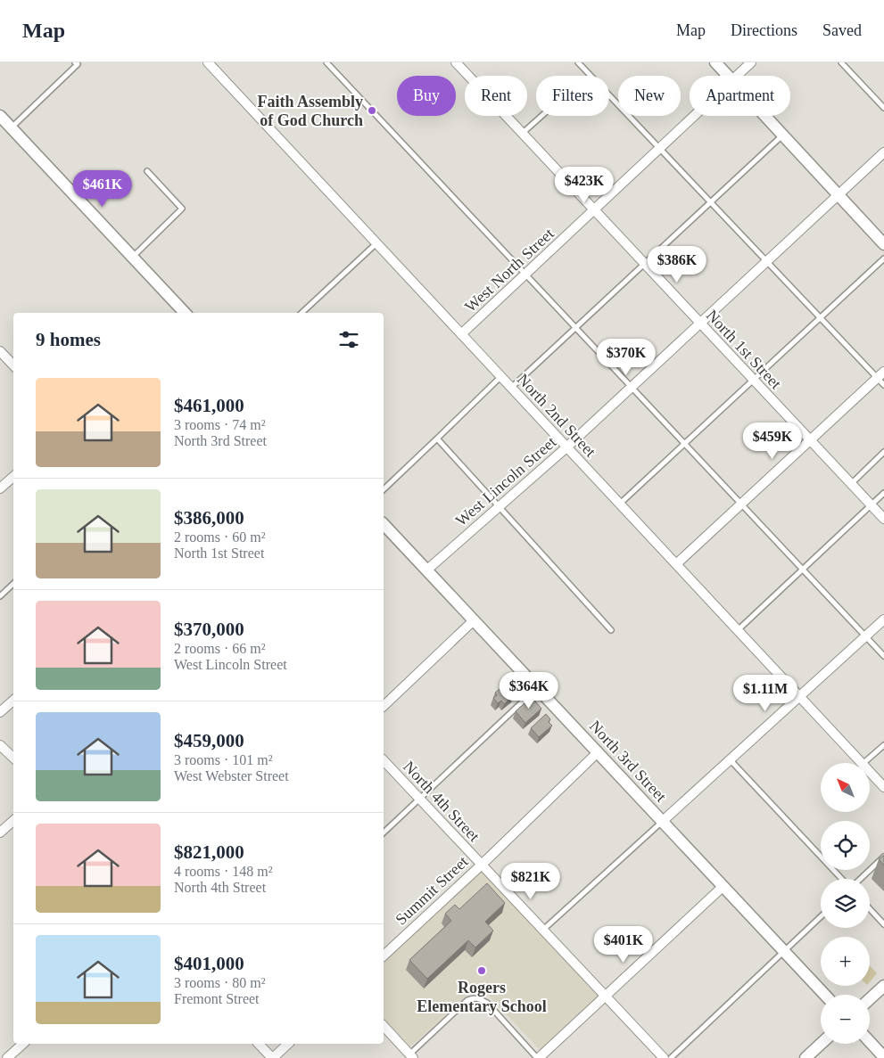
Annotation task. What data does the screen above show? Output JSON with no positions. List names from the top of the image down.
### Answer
{
  "streets": {
    "street": [
      "West North Street",
      "North 1st Street",
      "North 2nd Street",
      "West Lincoln Street",
      "North 3rd Street",
      "North 4th Street",
      "Summit Street"
    ]
  },
  "crossings": [
    ["West North Street", "North 1st Street"],
    ["West North Street", "North 2nd Street"],
    ["North 1st Street", "West Lincoln Street"],
    ["North 2nd Street", "West Lincoln Street"],
    ["West Lincoln Street", "North 3rd Street"],
    ["North 3rd Street", "Summit Street"],
    ["North 4th Street", "Summit Street"]
  ],
  "places": ["Faith Assembly of God Church", "Rogers Elementary School"],
  "north": "top left",
  "page": {
    "header": "Map",
    "nav": ["Map", "Directions", "Saved"],
    "chip": [
      "Buy",
      "Rent",
      "Filters",
      "New",
      "Apartment"
    ],
    "price": [
      "$423K",
      "$461K",
      "$386K",
      "$370K",
      "$459K",
      "$364K",
      "$1.11M",
      "$821K",
      "$401K"
    ],
    "heading": "9 homes",
    "list": [
      {
        "name": "$461,000",
        "note": "3 rooms · 74 m² · North 3rd Street"
      },
      {
        "name": "$386,000",
        "note": "2 rooms · 60 m² · North 1st Street"
      },
      {
        "name": "$370,000",
        "note": "2 rooms · 66 m² · West Lincoln Street"
      },
      {
        "name": "$459,000",
        "note": "3 rooms · 101 m² · West Webster Street"
      },
      {
        "name": "$821,000",
        "note": "4 rooms · 148 m² · North 4th Street"
      },
      {
        "name": "$401,000",
        "note": "3 rooms · 80 m² · Fremont Street"
      }
    ],
    "map_buttons": ["+", "−"]
  }
}
